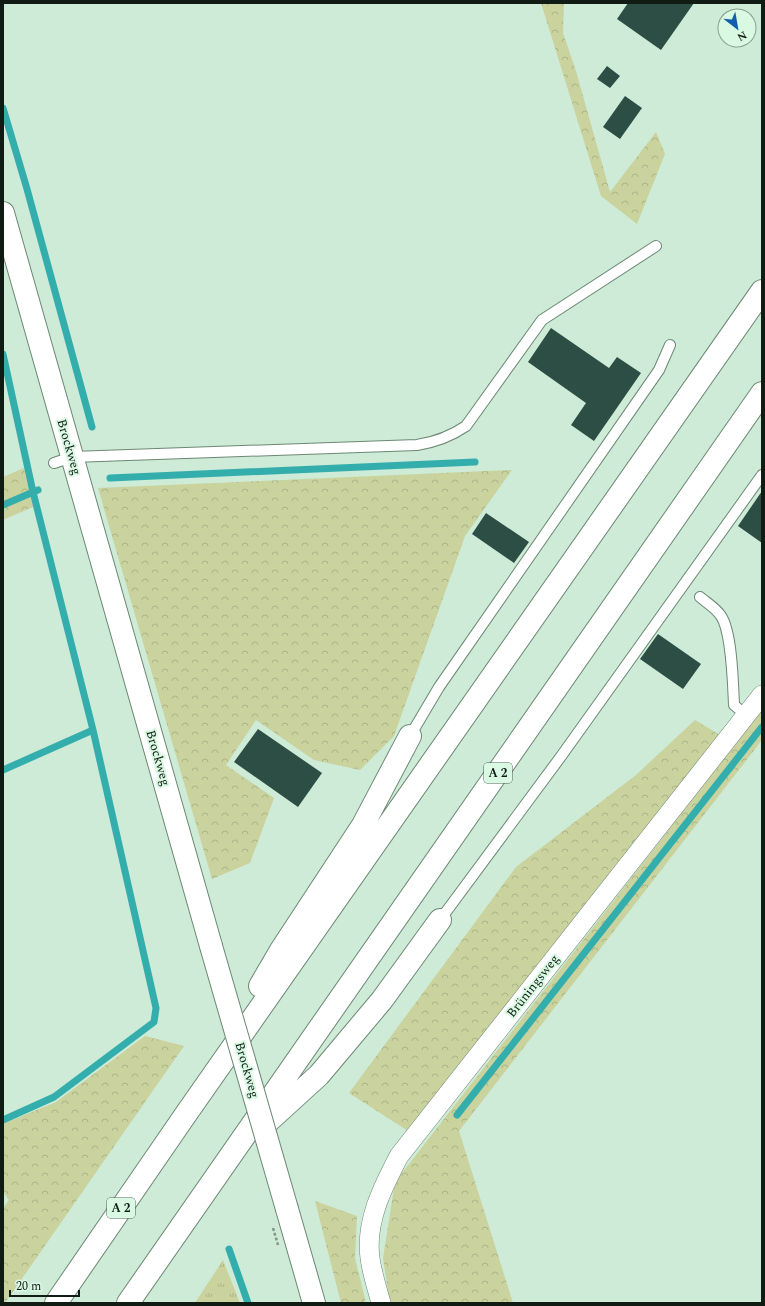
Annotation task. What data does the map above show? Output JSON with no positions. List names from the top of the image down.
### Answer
{
  "streets": {
    "main road": ["Brockweg", "A 2"],
    "street": ["Brüningsweg"]
  },
  "scale_bar": "20 m",
  "north": "bottom right"
}
